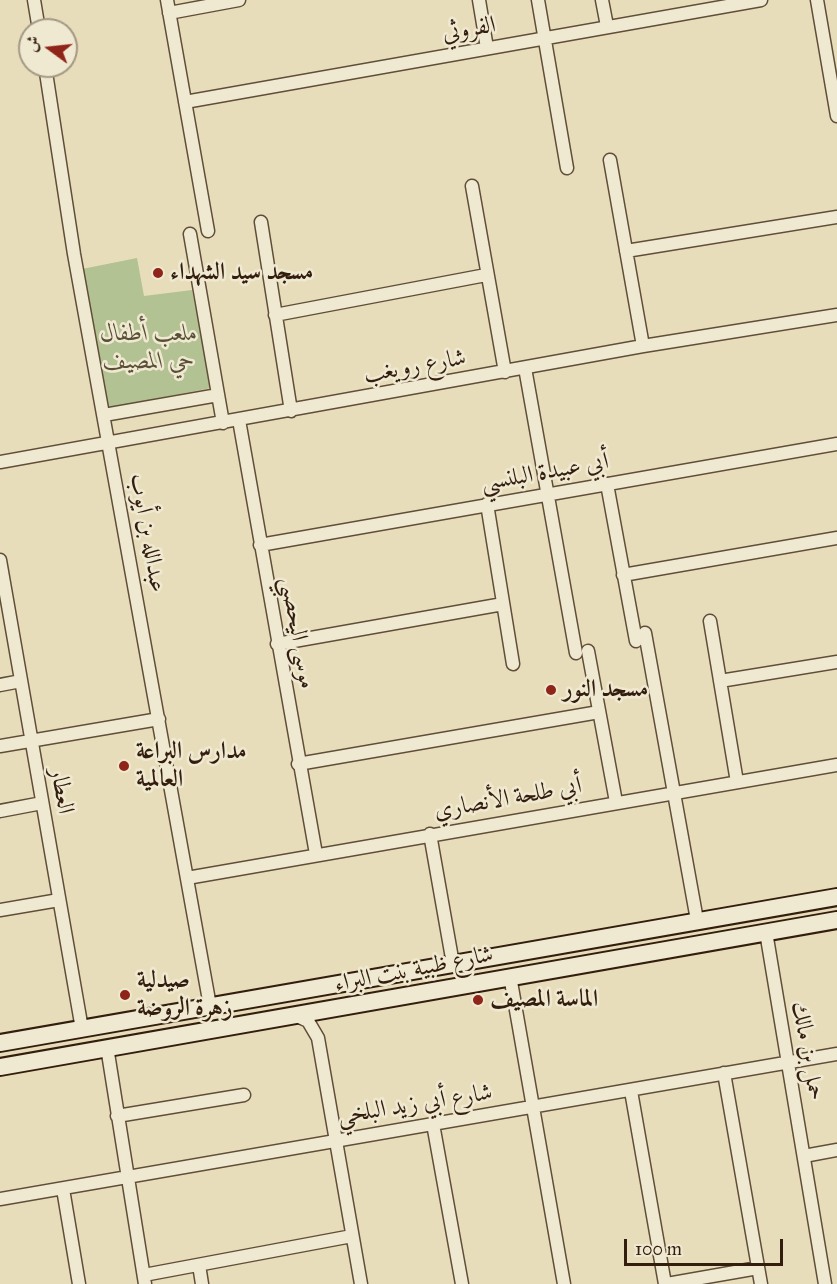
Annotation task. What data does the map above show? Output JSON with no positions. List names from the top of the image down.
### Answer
{
  "streets": {
    "street": [
      "الفروثي",
      "شارع رويغب",
      "أبي عبيدة البلنسي",
      "عبدالله بن أيوب",
      "موسى اليحصبي",
      "العطار",
      "أبي طلحة الأنصاري",
      "شارع ظبية بنت البراء",
      "حمل بن مالك",
      "شارع أبي زيد البلخي"
    ]
  },
  "crossings": [
    ["شارع رويغب", "عبدالله بن أيوب"],
    ["شارع رويغب", "موسى اليحصبي"],
    ["أبي عبيدة البلنسي", "موسى اليحصبي"],
    ["عبدالله بن أيوب", "أبي طلحة الأنصاري"],
    ["عبدالله بن أيوب", "شارع ظبية بنت البراء"],
    ["موسى اليحصبي", "أبي طلحة الأنصاري"],
    ["العطار", "شارع ظبية بنت البراء"],
    ["شارع ظبية بنت البراء", "حمل بن مالك"],
    ["حمل بن مالك", "شارع أبي زيد البلخي"]
  ],
  "parks": ["ملعب أطفال حي المصيف"],
  "places": [
    "مسجد سيد الشهداء",
    "مسجد النور",
    "مدارس البراعة العالمية",
    "صيدلية زهرة الروضة",
    "الماسة المصيف"
  ],
  "scale_bar": "100 m",
  "north": "left"
}
